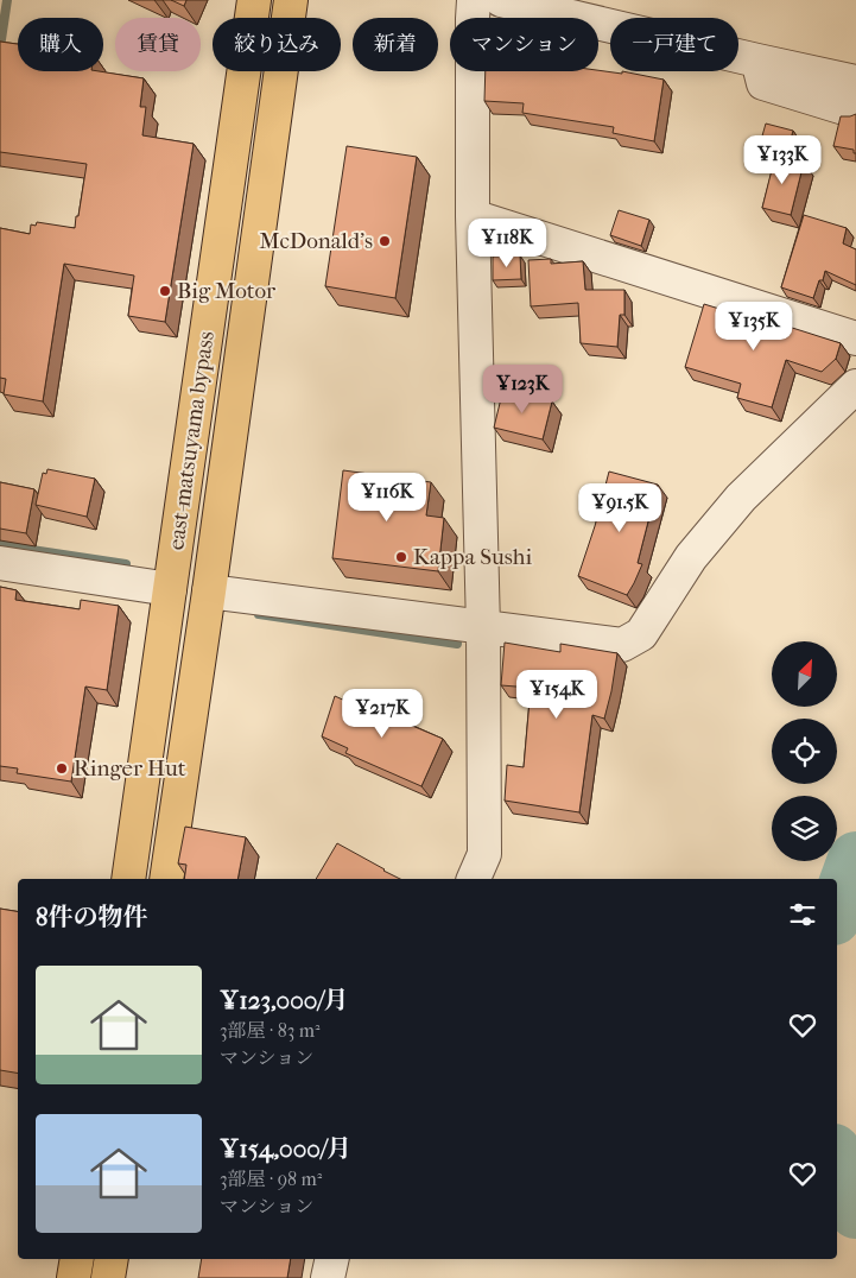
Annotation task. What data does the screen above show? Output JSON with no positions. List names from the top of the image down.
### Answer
{
  "streets": {
    "highway": ["east-matsuyama bypass"]
  },
  "places": [
    "McDonald's",
    "Big Motor",
    "Kappa Sushi",
    "Ringer Hut"
  ],
  "north": "top right",
  "page": {
    "chip": [
      "購入",
      "賃貸",
      "絞り込み",
      "新着",
      "マンション",
      "一戸建て"
    ],
    "price": [
      "¥133K",
      "¥118K",
      "¥135K",
      "¥123K",
      "¥116K",
      "¥91.5K",
      "¥154K",
      "¥217K"
    ],
    "heading": "8件の物件",
    "list": [
      {
        "name": "¥123,000/月",
        "note": "3部屋 · 83 m² · マンション"
      },
      {
        "name": "¥154,000/月",
        "note": "3部屋 · 98 m² · マンション"
      }
    ]
  }
}
